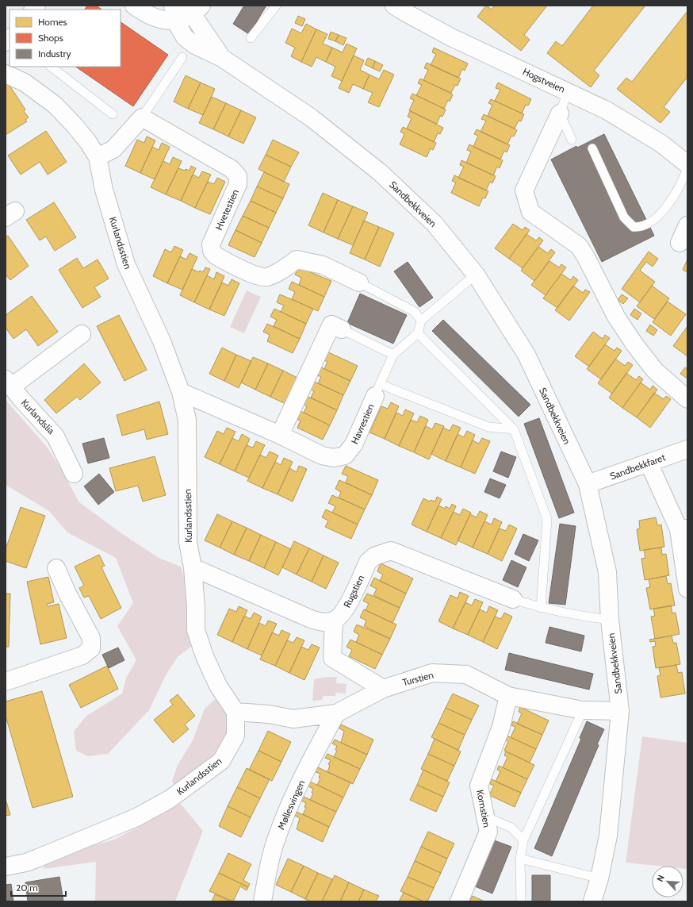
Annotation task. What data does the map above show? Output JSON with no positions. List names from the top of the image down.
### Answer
{
  "streets": {
    "street": [
      "Hogstveien",
      "Sandbekkveien",
      "Hvetestien",
      "Kurlandsstien",
      "Kurlandslia",
      "Havrestien",
      "Sandbekkfaret",
      "Rugstien",
      "Turstien",
      "Møllesvingen",
      "Kornstien"
    ]
  },
  "crossings": [
    ["Sandbekkveien", "Sandbekkfaret"],
    ["Sandbekkveien", "Turstien"],
    ["Kurlandsstien", "Havrestien"],
    ["Kurlandsstien", "Turstien"],
    ["Turstien", "Møllesvingen"],
    ["Turstien", "Kornstien"]
  ],
  "legend": ["Homes", "Shops", "Industry"],
  "scale_bar": "20 m",
  "north": "top left"
}
